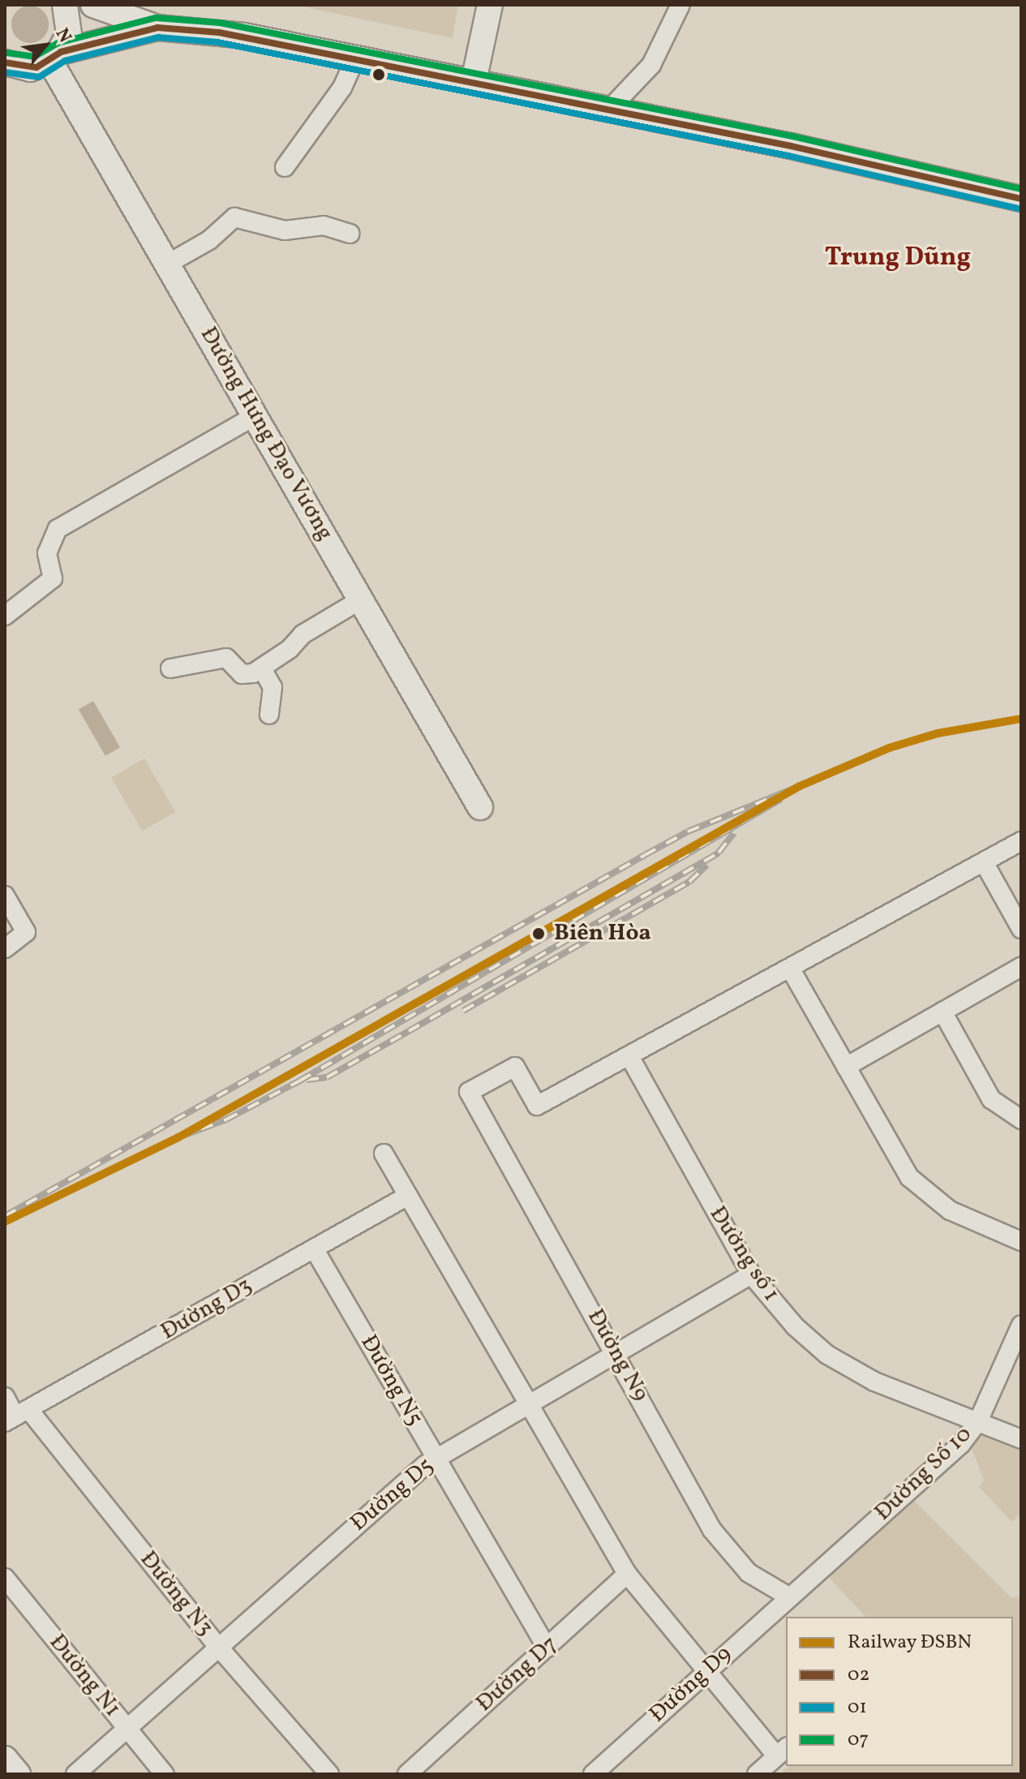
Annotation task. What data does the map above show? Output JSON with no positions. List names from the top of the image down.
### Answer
{
  "streets": {
    "main road": ["Đường Hưng Đạo Vương"],
    "street": [
      "Đường số 1",
      "Đường D3",
      "Đường N9",
      "Đường N5",
      "Đường Số 10",
      "Đường D5",
      "Đường N3",
      "Đường D7",
      "Đường N1",
      "Đường D9"
    ]
  },
  "crossings": [
    ["Đường số 1", "Đường N9"],
    ["Đường số 1", "Đường Số 10"],
    ["Đường số 1", "Đường D5"],
    ["Đường D3", "Đường N5"],
    ["Đường D3", "Đường N3"],
    ["Đường N9", "Đường Số 10"],
    ["Đường N9", "Đường D5"],
    ["Đường N9", "Đường D9"],
    ["Đường N5", "Đường D5"],
    ["Đường N5", "Đường D7"],
    ["Đường Số 10", "Đường D9"],
    ["Đường D5", "Đường N3"],
    ["Đường D5", "Đường N1"]
  ],
  "districts": ["Trung Dũng"],
  "places": ["Biên Hòa"],
  "lines": [
    "transit line 07",
    "transit line 02",
    "transit line 01",
    "rail line ĐSBN"
  ],
  "legend": [
    "Railway ĐSBN",
    "02",
    "01",
    "07"
  ],
  "north": "top right"
}
